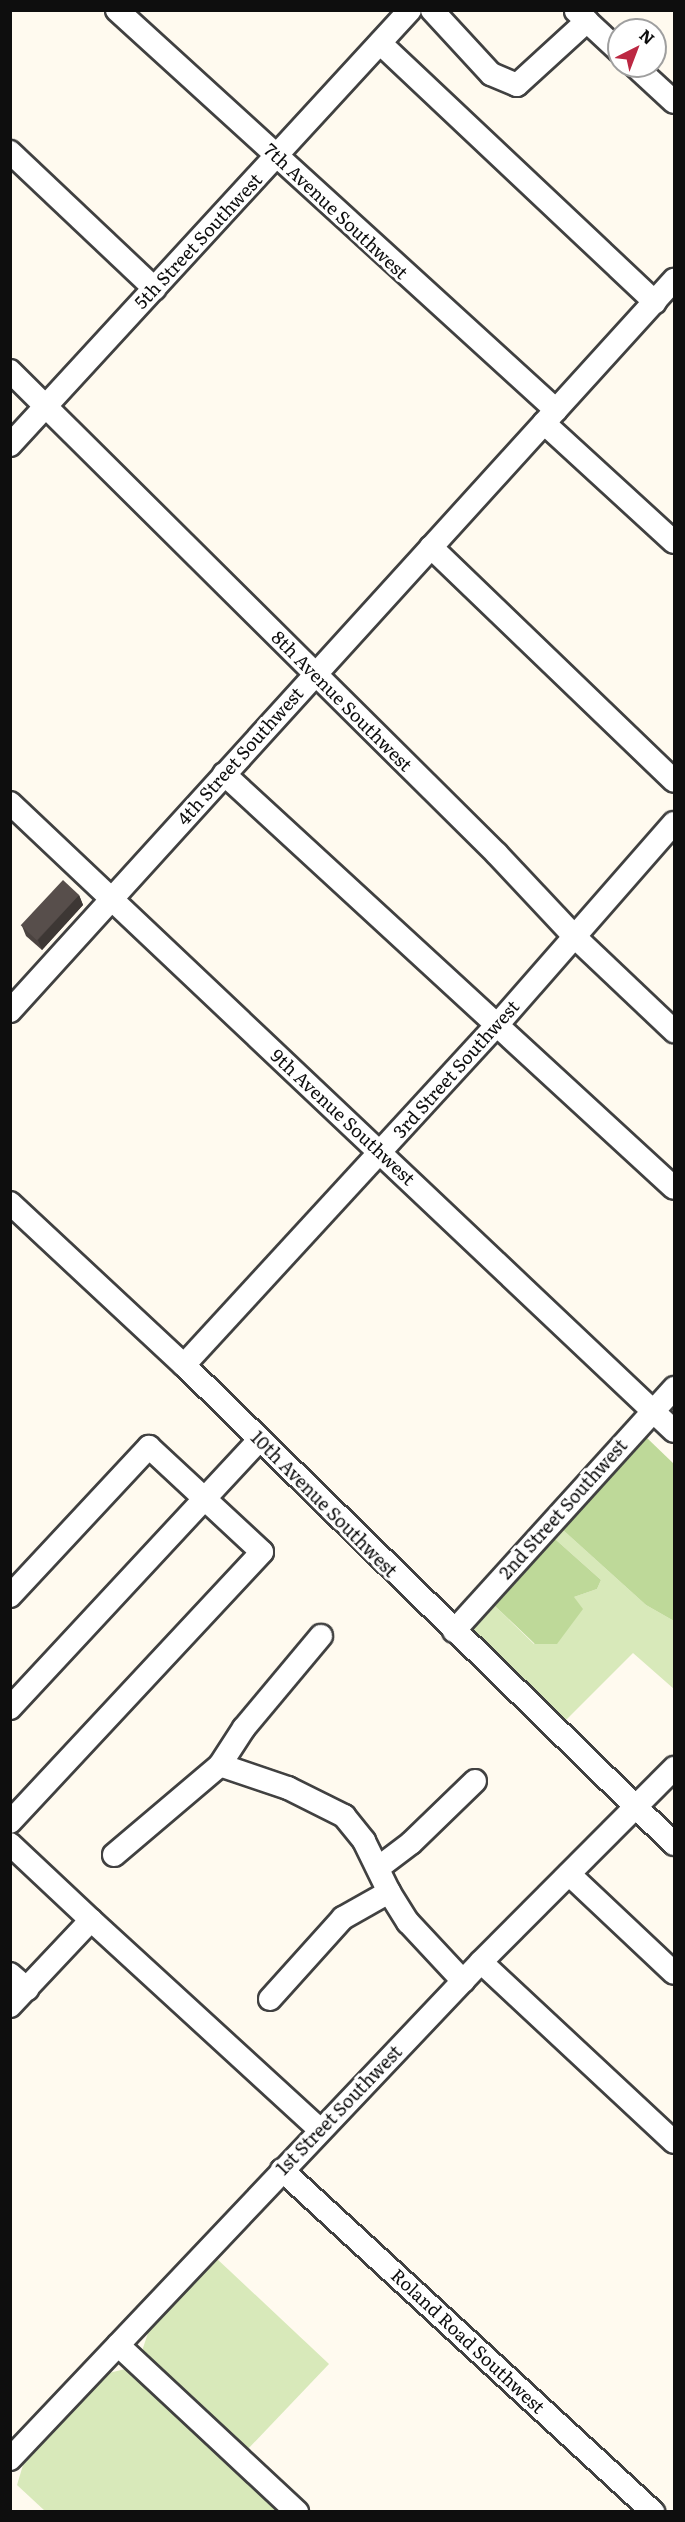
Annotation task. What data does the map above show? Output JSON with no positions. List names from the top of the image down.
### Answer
{
  "streets": {
    "street": [
      "7th Avenue Southwest",
      "5th Street Southwest",
      "8th Avenue Southwest",
      "4th Street Southwest",
      "3rd Street Southwest",
      "9th Avenue Southwest",
      "10th Avenue Southwest",
      "2nd Street Southwest",
      "1st Street Southwest",
      "Roland Road Southwest"
    ]
  },
  "crossings": [
    ["7th Avenue Southwest", "5th Street Southwest"],
    ["7th Avenue Southwest", "4th Street Southwest"],
    ["5th Street Southwest", "8th Avenue Southwest"],
    ["8th Avenue Southwest", "4th Street Southwest"],
    ["8th Avenue Southwest", "3rd Street Southwest"],
    ["4th Street Southwest", "9th Avenue Southwest"],
    ["3rd Street Southwest", "9th Avenue Southwest"],
    ["3rd Street Southwest", "10th Avenue Southwest"],
    ["9th Avenue Southwest", "2nd Street Southwest"],
    ["10th Avenue Southwest", "2nd Street Southwest"],
    ["10th Avenue Southwest", "1st Street Southwest"],
    ["1st Street Southwest", "Roland Road Southwest"]
  ],
  "north": "top right"
}
